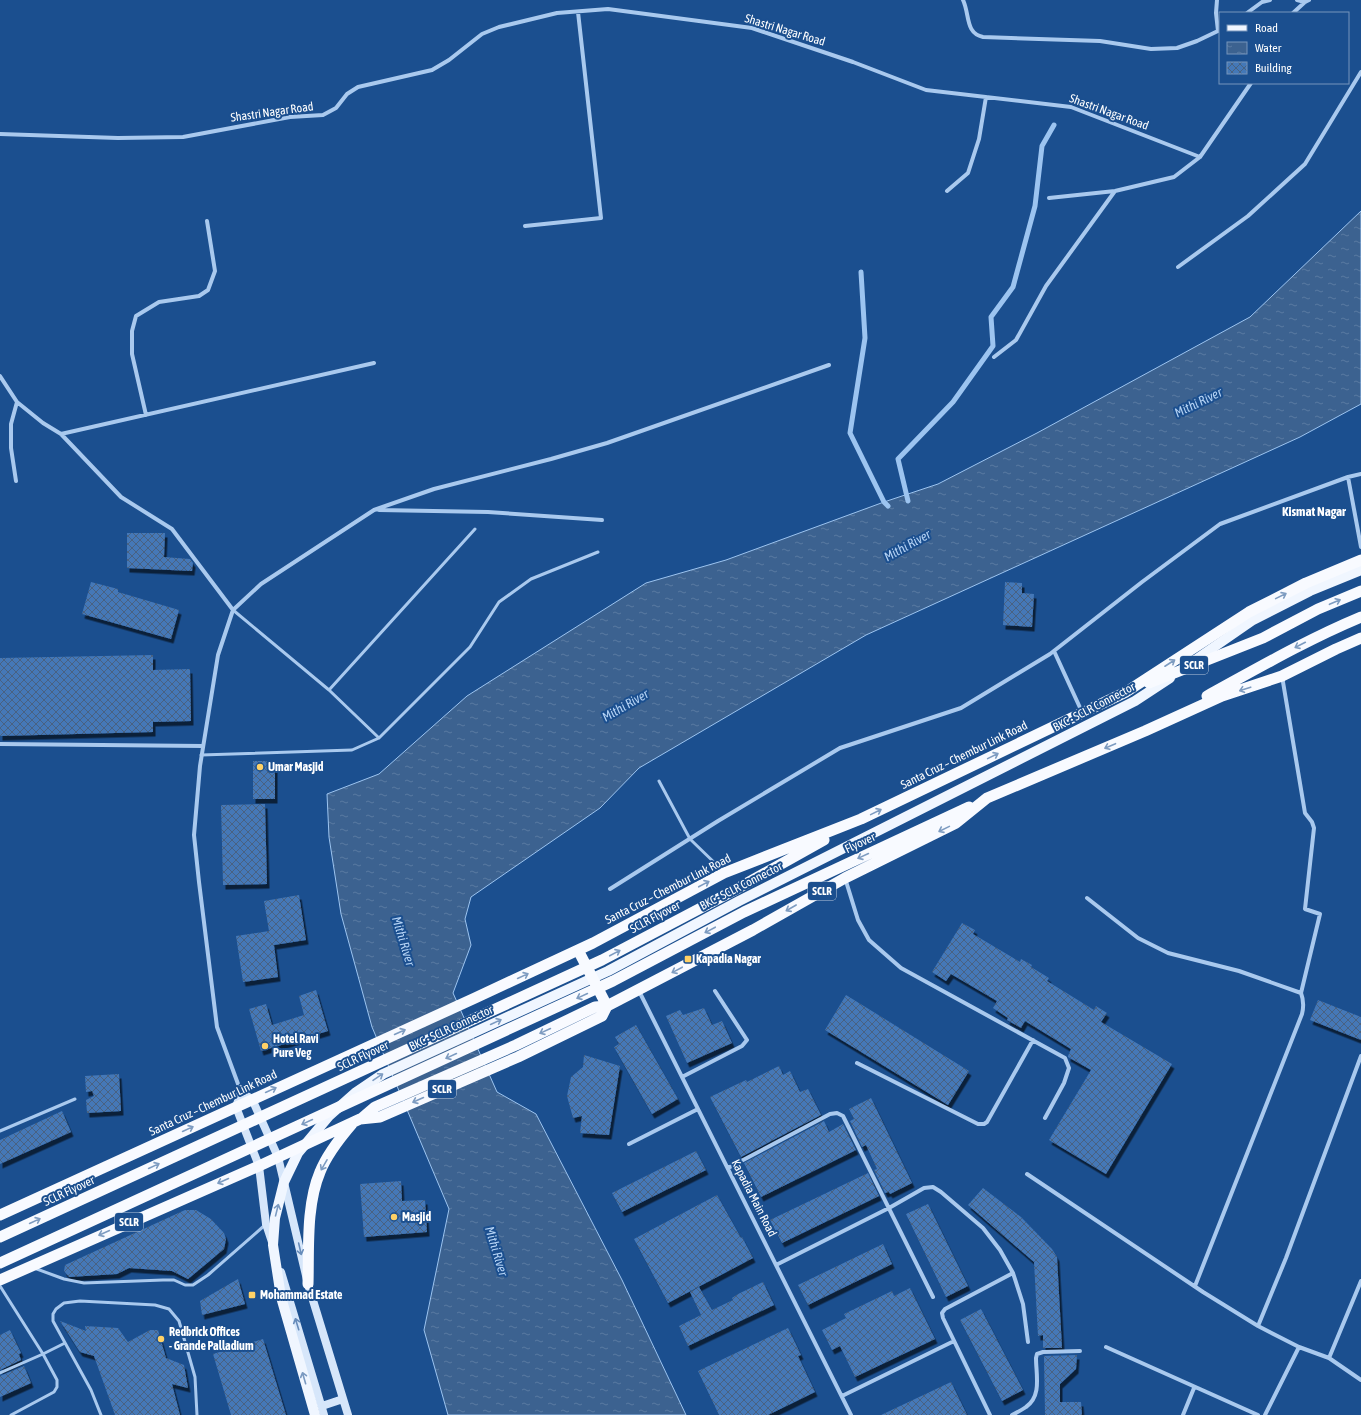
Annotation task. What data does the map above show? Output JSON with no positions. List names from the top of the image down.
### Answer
{
  "streets": {
    "highway": [
      "SCLR",
      "Santa Cruz – Chembur Link Road",
      "Flyover",
      "SCLR Flyover"
    ],
    "main road": ["BKC - SCLR Connector"],
    "street": ["Shastri Nagar Road", "Kapadia Main Road"]
  },
  "crossings": [
    ["SCLR", "Santa Cruz – Chembur Link Road"],
    ["SCLR", "Flyover"],
    ["SCLR", "Kapadia Main Road"],
    ["Santa Cruz – Chembur Link Road", "Flyover"],
    ["Flyover", "SCLR Flyover"]
  ],
  "one_way": ["BKC - SCLR Connector"],
  "districts": ["Kismat Nagar"],
  "water": ["Mithi River"],
  "places": {
    "other": [
      "Umar Masjid",
      "Hotel Ravi Pure Veg",
      "Masjid",
      "Redbrick Offices - Grande Palladium"
    ],
    "transit": ["Kapadia Nagar", "Mohammad Estate"]
  },
  "legend": ["Road", "Water", "Building"]
}
